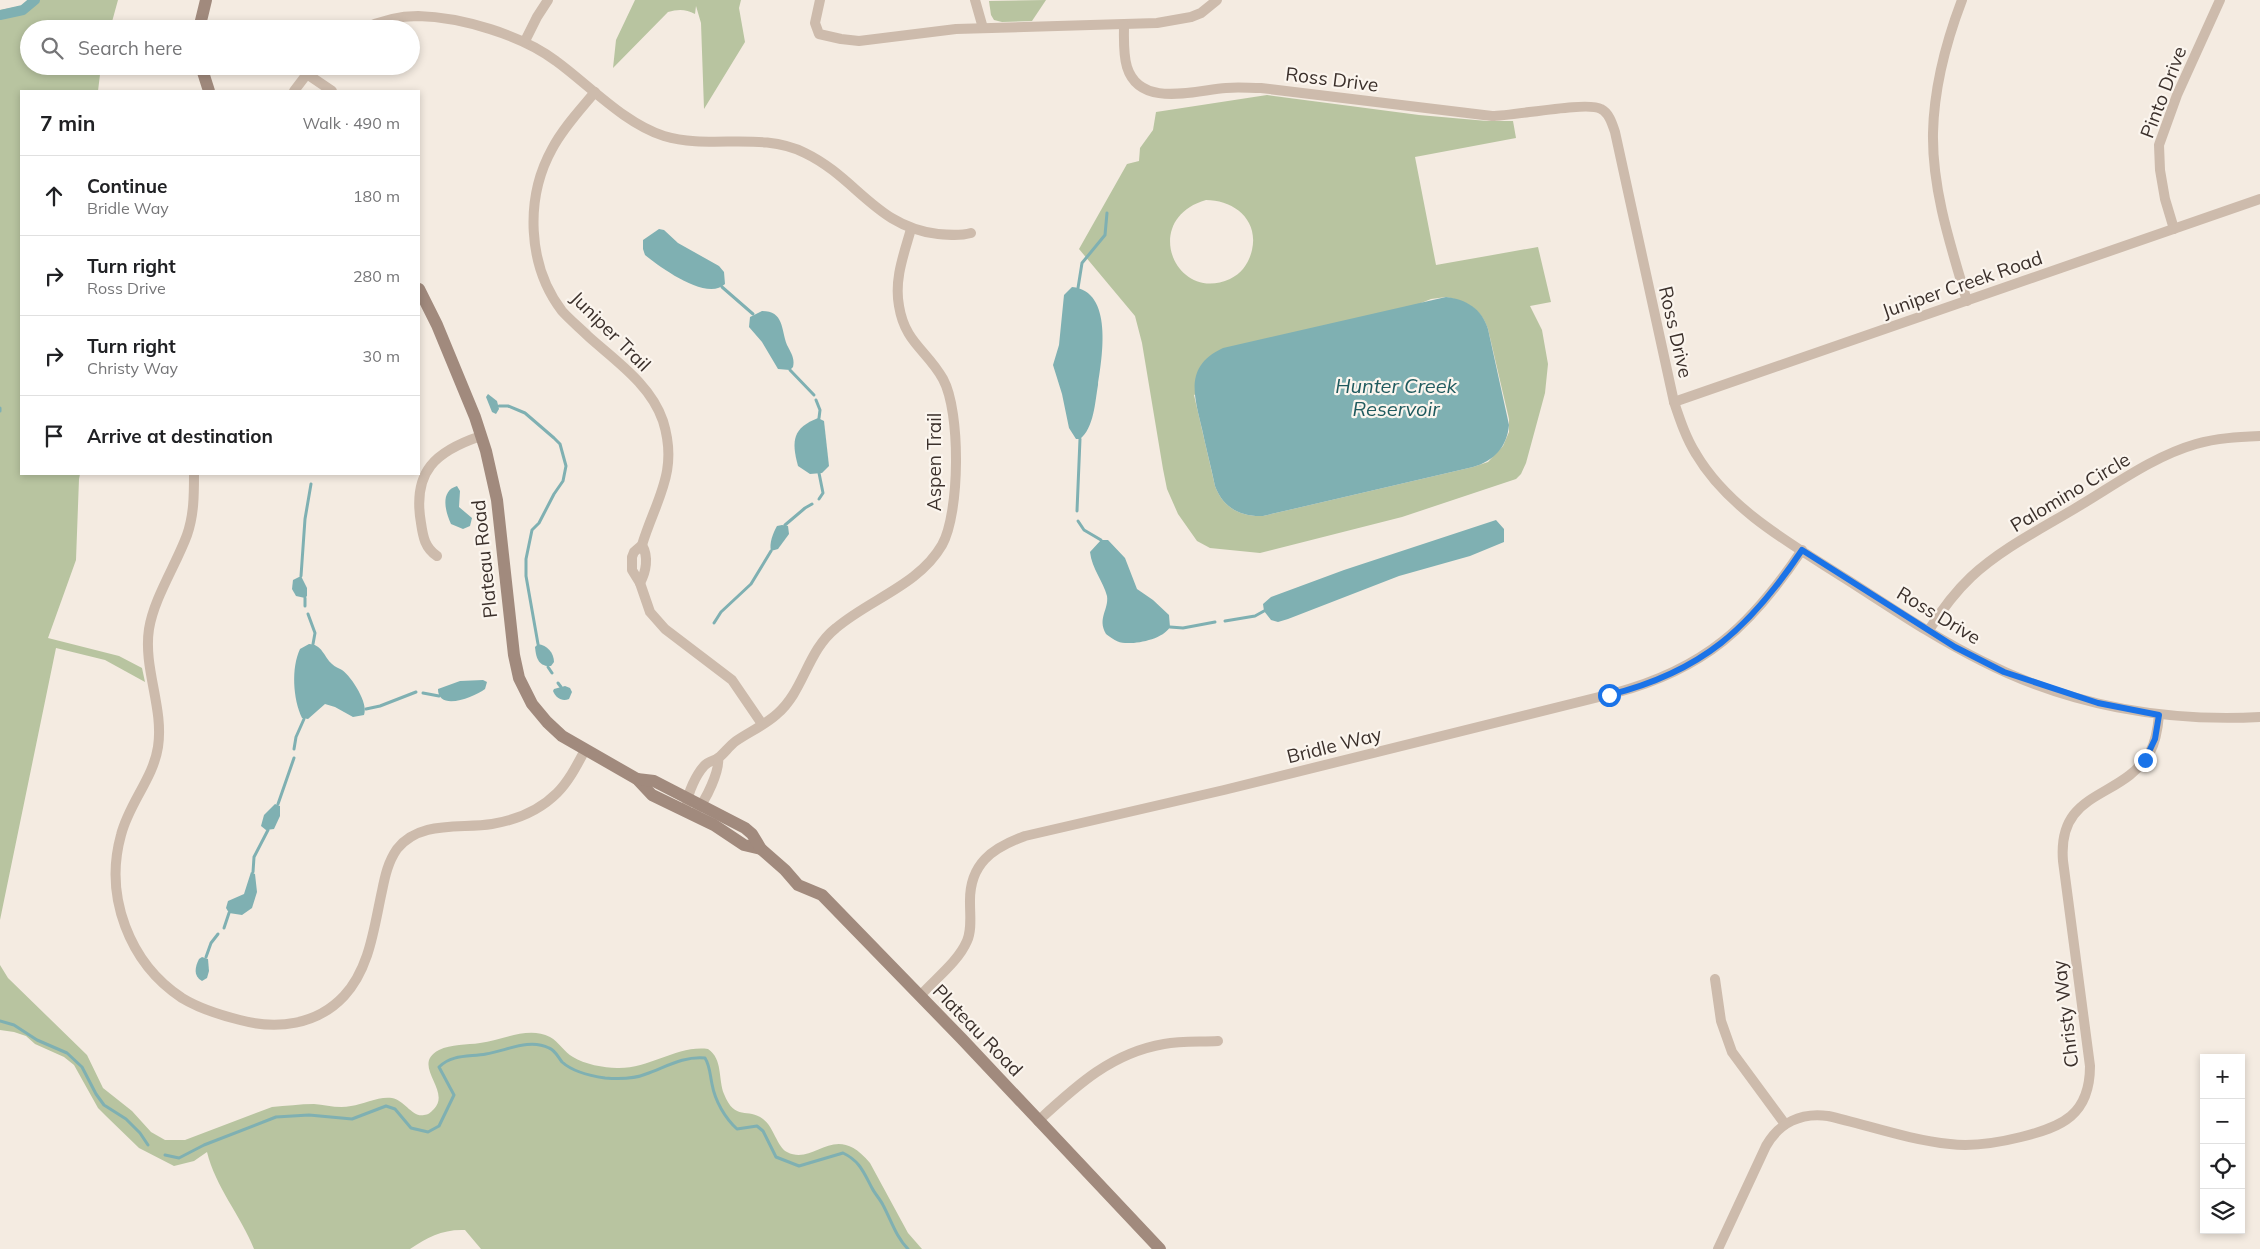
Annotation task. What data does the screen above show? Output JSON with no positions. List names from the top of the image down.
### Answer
{
  "streets": {
    "street": [
      "Ross Drive",
      "Pinto Drive",
      "Juniper Creek Road",
      "Juniper Trail",
      "Aspen Trail",
      "Palomino Circle",
      "Plateau Road",
      "Bridle Way",
      "Christy Way"
    ]
  },
  "crossings": [
    ["Ross Drive", "Juniper Creek Road"],
    ["Ross Drive", "Palomino Circle"],
    ["Ross Drive", "Bridle Way"],
    ["Ross Drive", "Christy Way"],
    ["Pinto Drive", "Juniper Creek Road"],
    ["Juniper Trail", "Aspen Trail"],
    ["Aspen Trail", "Plateau Road"],
    ["Plateau Road", "Bridle Way"]
  ],
  "water": ["Hunter Creek Reservoir"],
  "page": {
    "search": "Search here",
    "heading": ["7 min", "Walk · 490 m"],
    "list": [
      ["Continue", "Bridle Way", "180 m"],
      ["Turn right", "Ross Drive", "280 m"],
      ["Turn right", "Christy Way", "30 m"],
      "Arrive at destination"
    ],
    "map_buttons": ["+", "−"]
  }
}
